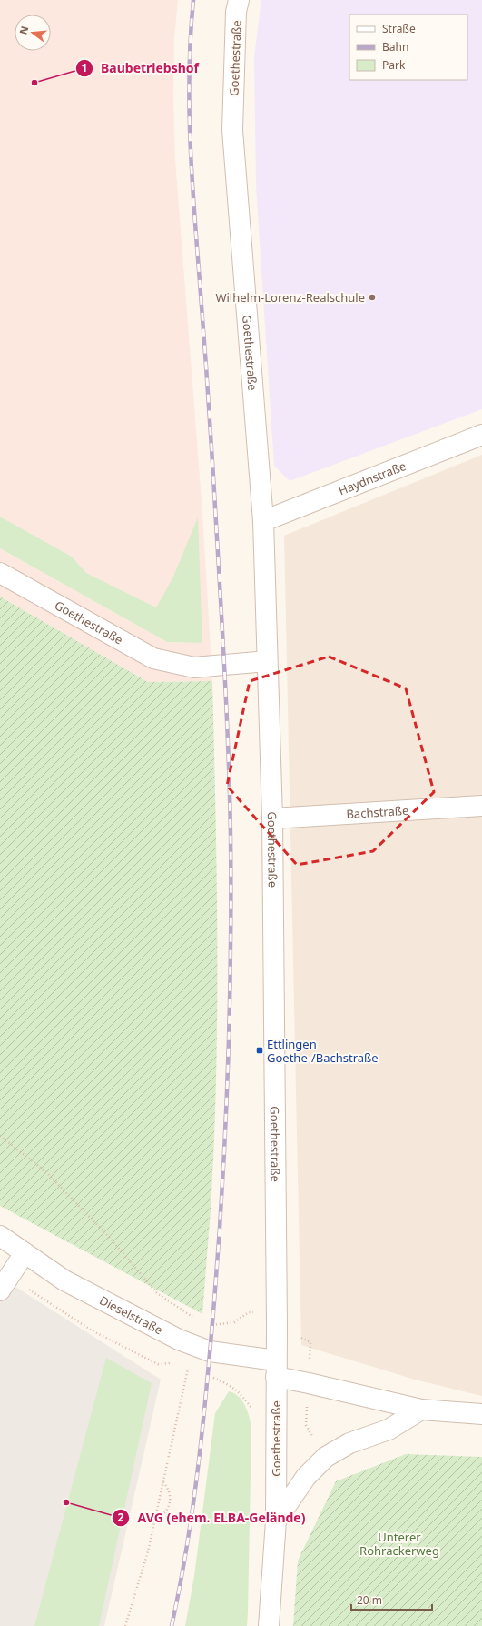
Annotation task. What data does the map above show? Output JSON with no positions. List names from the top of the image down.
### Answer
{
  "streets": {
    "street": [
      "Goethestraße",
      "Haydnstraße",
      "Bachstraße",
      "Dieselstraße"
    ]
  },
  "crossings": [
    ["Goethestraße", "Haydnstraße"],
    ["Goethestraße", "Bachstraße"],
    ["Goethestraße", "Dieselstraße"]
  ],
  "parks": ["Unterer Rohrackerweg"],
  "places": {
    "other": ["Baubetriebshof", "Wilhelm-Lorenz-Realschule", "AVG (ehem. ELBA-Gelände)"],
    "transit": ["Ettlingen Goethe-/Bachstraße"]
  },
  "legend": ["Straße", "Bahn", "Park"],
  "scale_bar": "20 m",
  "north": "left"
}
